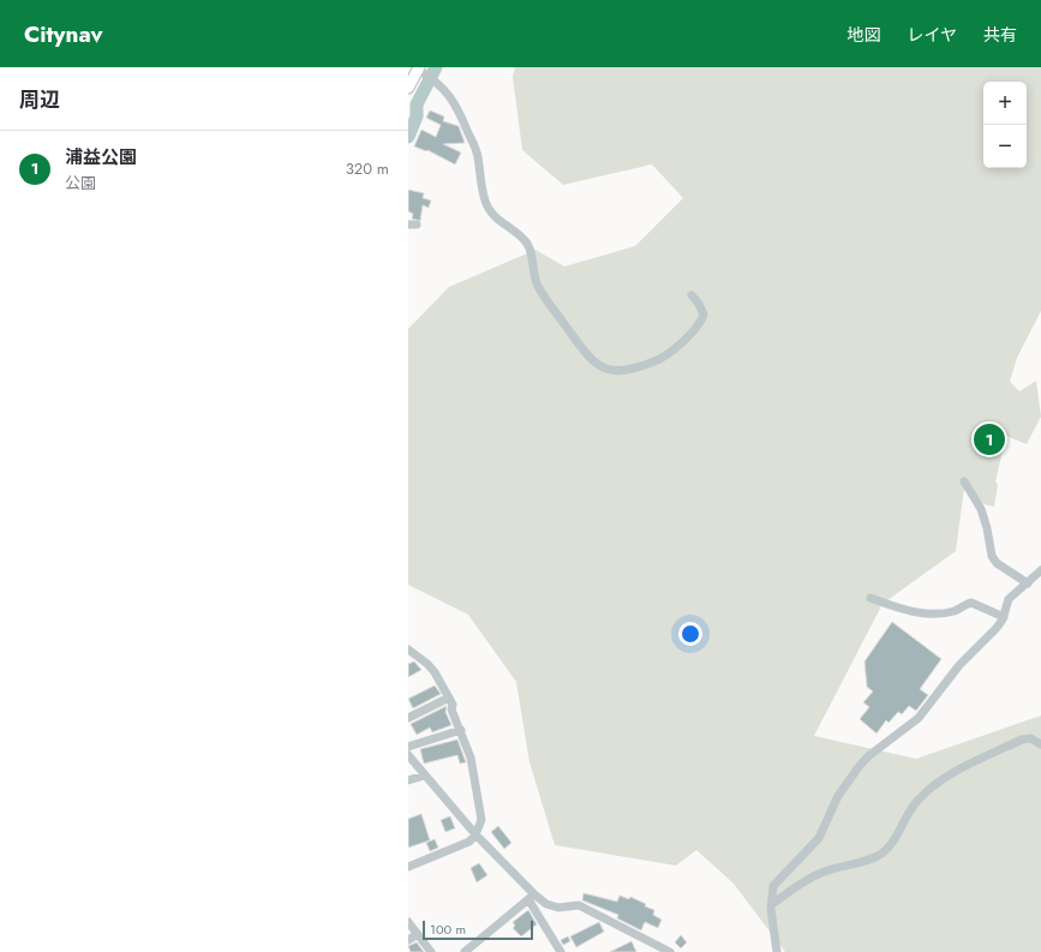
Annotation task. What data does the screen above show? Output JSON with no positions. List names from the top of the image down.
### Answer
{
  "scale_bar": "100 m",
  "page": {
    "header": "Citynav",
    "nav": ["地図", "レイヤ", "共有"],
    "heading": "周辺",
    "map_buttons": ["+", "−"],
    "list": [
      {
        "mark": "1",
        "name": "浦益公園",
        "note": "公園",
        "value": "320 m"
      }
    ],
    "pins": "1",
    "scale": "100 m"
  }
}
